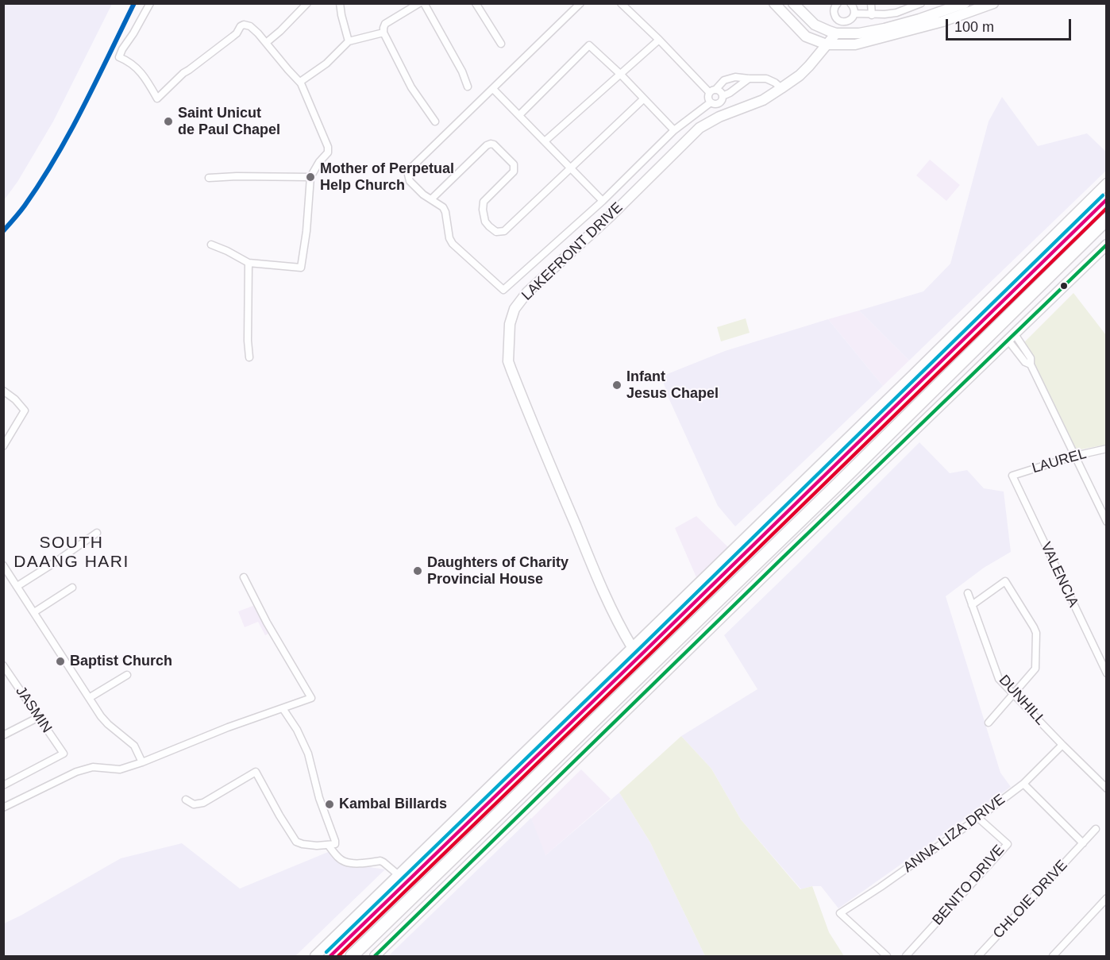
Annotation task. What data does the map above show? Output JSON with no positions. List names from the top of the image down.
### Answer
{
  "streets": {
    "main road": ["LAKEFRONT DRIVE"],
    "street": [
      "LAUREL",
      "VALENCIA",
      "DUNHILL",
      "JASMIN",
      "ANNA LIZA DRIVE",
      "BENITO DRIVE",
      "CHLOIE DRIVE"
    ]
  },
  "crossings": [
    ["LAUREL", "VALENCIA"],
    ["DUNHILL", "ANNA LIZA DRIVE"],
    ["ANNA LIZA DRIVE", "BENITO DRIVE"]
  ],
  "districts": ["SOUTH DAANG HARI"],
  "places": [
    "Saint Unicut de Paul Chapel",
    "Mother of Perpetual Help Church",
    "Infant Jesus Chapel",
    "Daughters of Charity Provincial House",
    "Baptist Church",
    "Kambal Billards"
  ],
  "scale_bar": "100 m"
}
